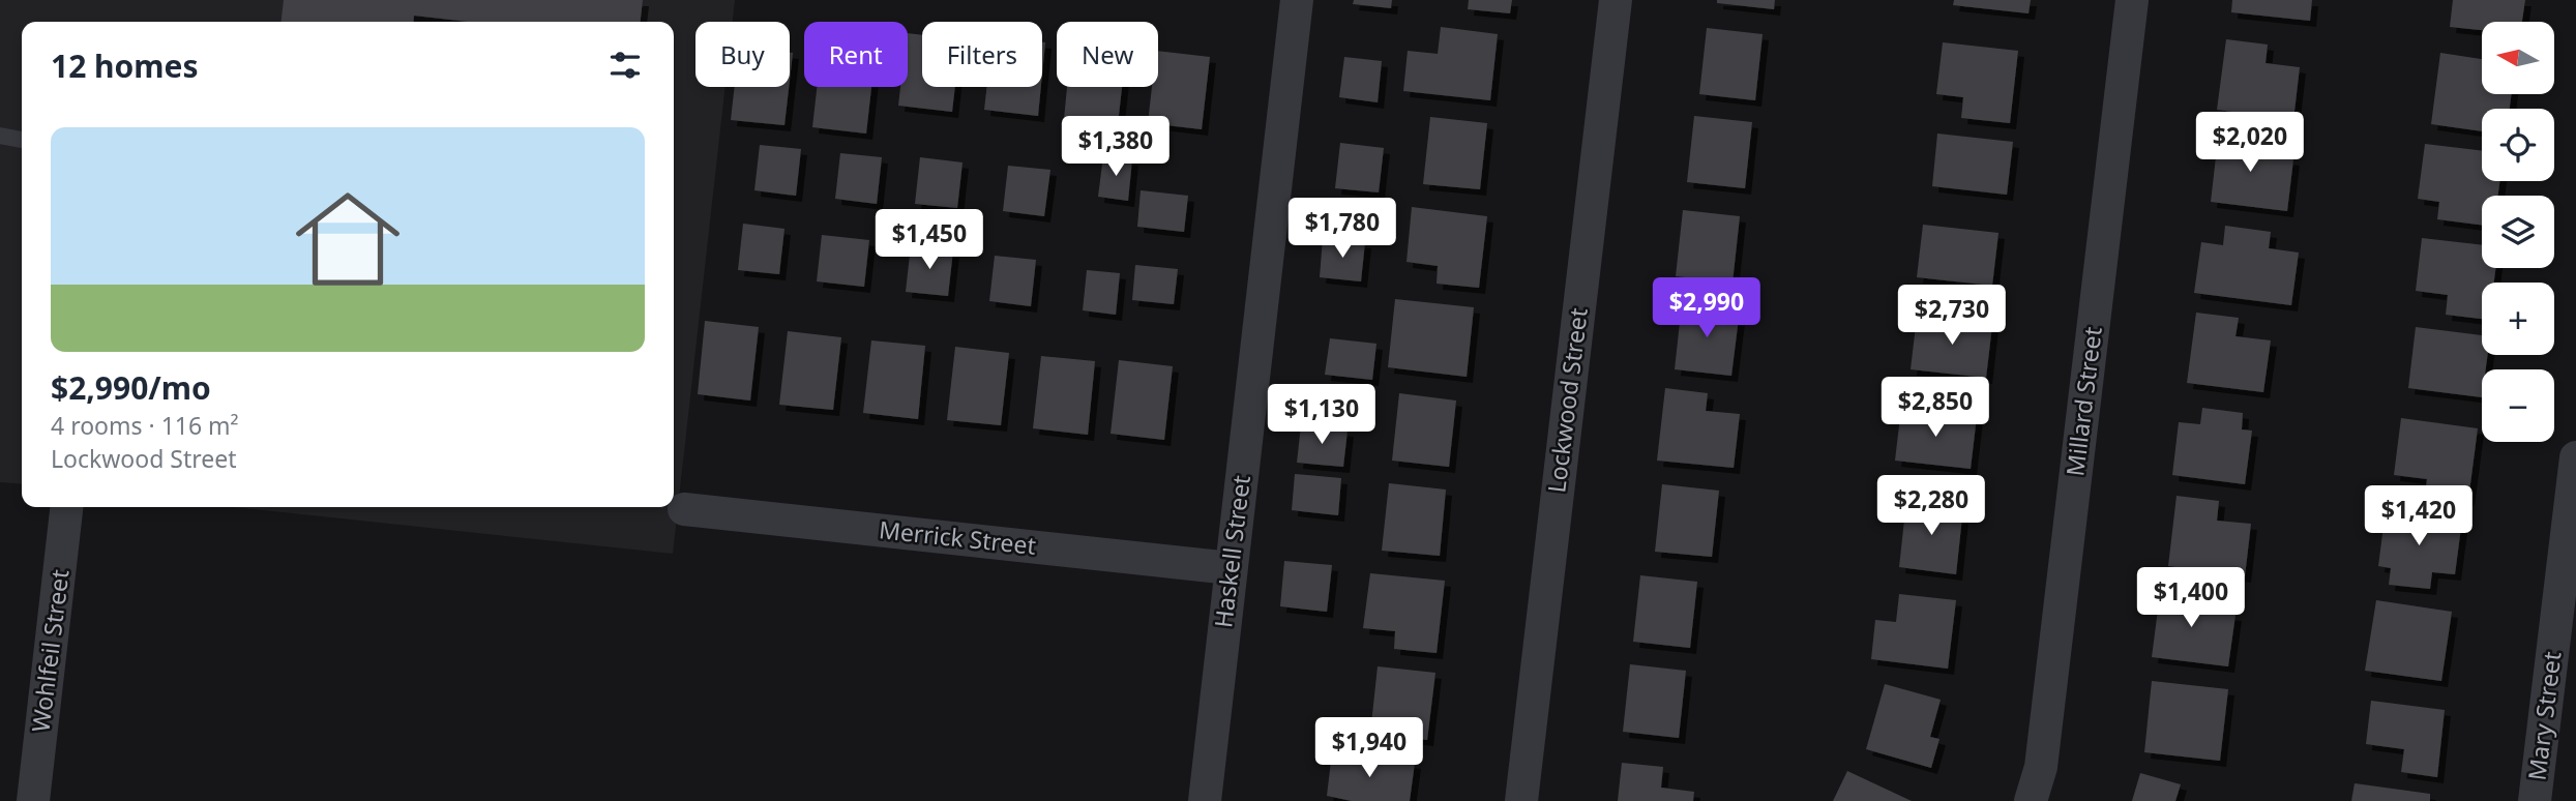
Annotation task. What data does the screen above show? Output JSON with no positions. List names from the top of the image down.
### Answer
{
  "streets": {
    "street": [
      "Lockwood Street",
      "Millard Street",
      "Merrick Street",
      "Haskell Street",
      "Wohlfeil Street",
      "Mary Street"
    ]
  },
  "crossings": [
    ["Merrick Street", "Haskell Street"]
  ],
  "north": "left",
  "page": {
    "map_buttons": ["+", "−"],
    "chip": [
      "Buy",
      "Rent",
      "Filters",
      "New"
    ],
    "heading": "12 homes",
    "list": [
      {
        "name": "$2,990/mo",
        "note": "4 rooms · 116 m² · Lockwood Street"
      }
    ],
    "price": [
      "$2,020",
      "$1,380",
      "$1,780",
      "$1,450",
      "$2,990",
      "$2,730",
      "$2,850",
      "$1,130",
      "$2,280",
      "$1,420",
      "$1,400",
      "$1,940"
    ]
  }
}
